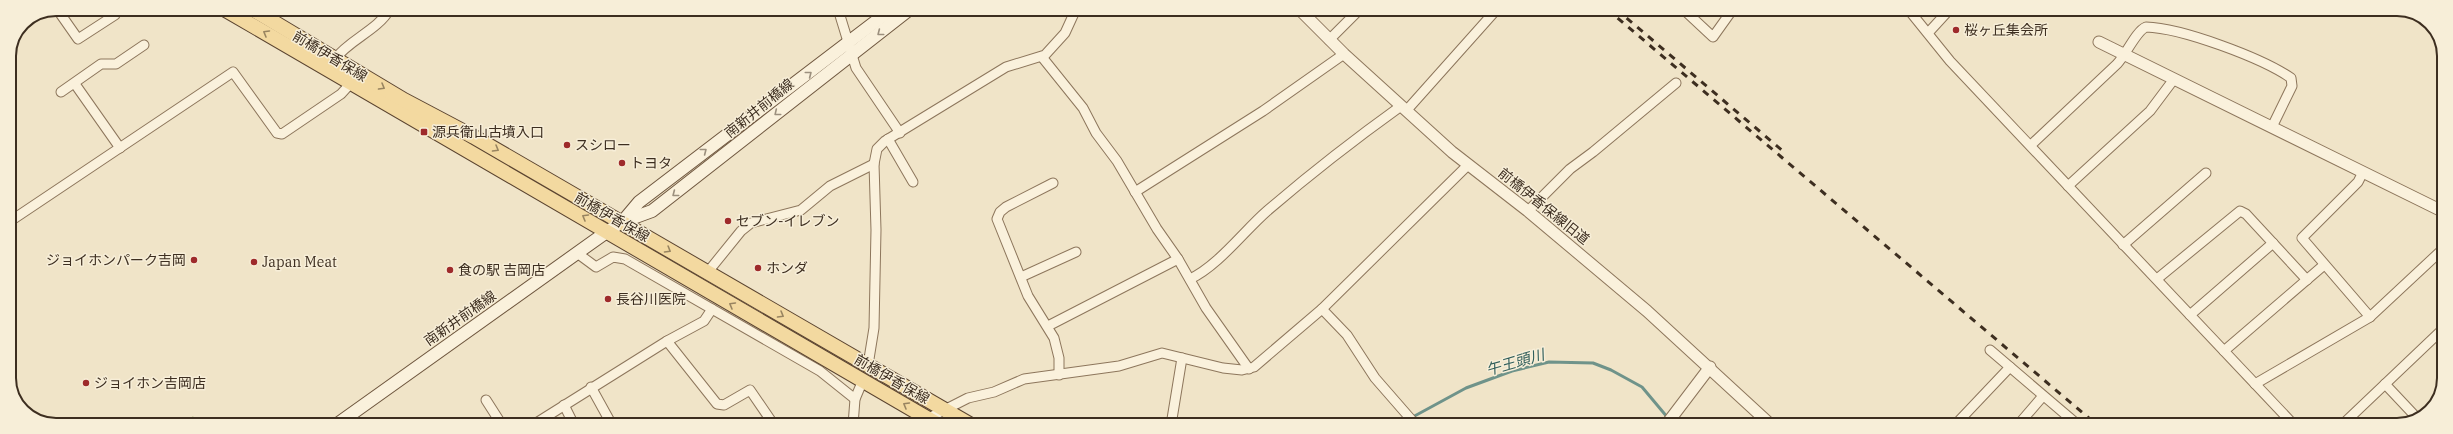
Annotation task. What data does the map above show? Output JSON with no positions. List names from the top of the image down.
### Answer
{
  "streets": {
    "main road": ["前橋伊香保線", "南新井前橋線"],
    "street": ["前橋伊香保線旧道"]
  },
  "crossings": [
    ["前橋伊香保線", "南新井前橋線"]
  ],
  "water": ["午王頭川"],
  "places": {
    "other": [
      "桜ヶ丘集会所",
      "スシロー",
      "トヨタ",
      "セブン-イレブン",
      "ジョイホンパーク吉岡",
      "Japan Meat",
      "ホンダ",
      "食の駅 吉岡店",
      "長谷川医院",
      "ジョイホン吉岡店"
    ],
    "transit": ["源兵衛山古墳入口"]
  }
}
